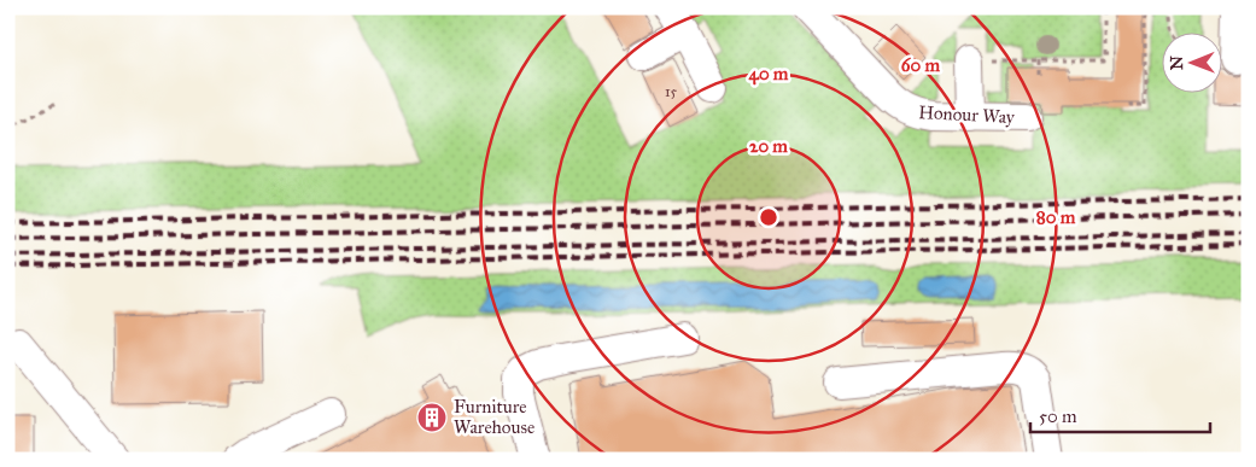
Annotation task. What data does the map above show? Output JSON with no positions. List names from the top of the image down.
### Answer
{
  "streets": {
    "street": ["Honour Way"]
  },
  "places": {
    "building": ["Furniture Warehouse"]
  },
  "house_numbers": ["15"],
  "scale_bar": "50 m",
  "north": "left",
  "rings": [
    "60 m",
    "40 m",
    "20 m",
    "80 m"
  ]
}
